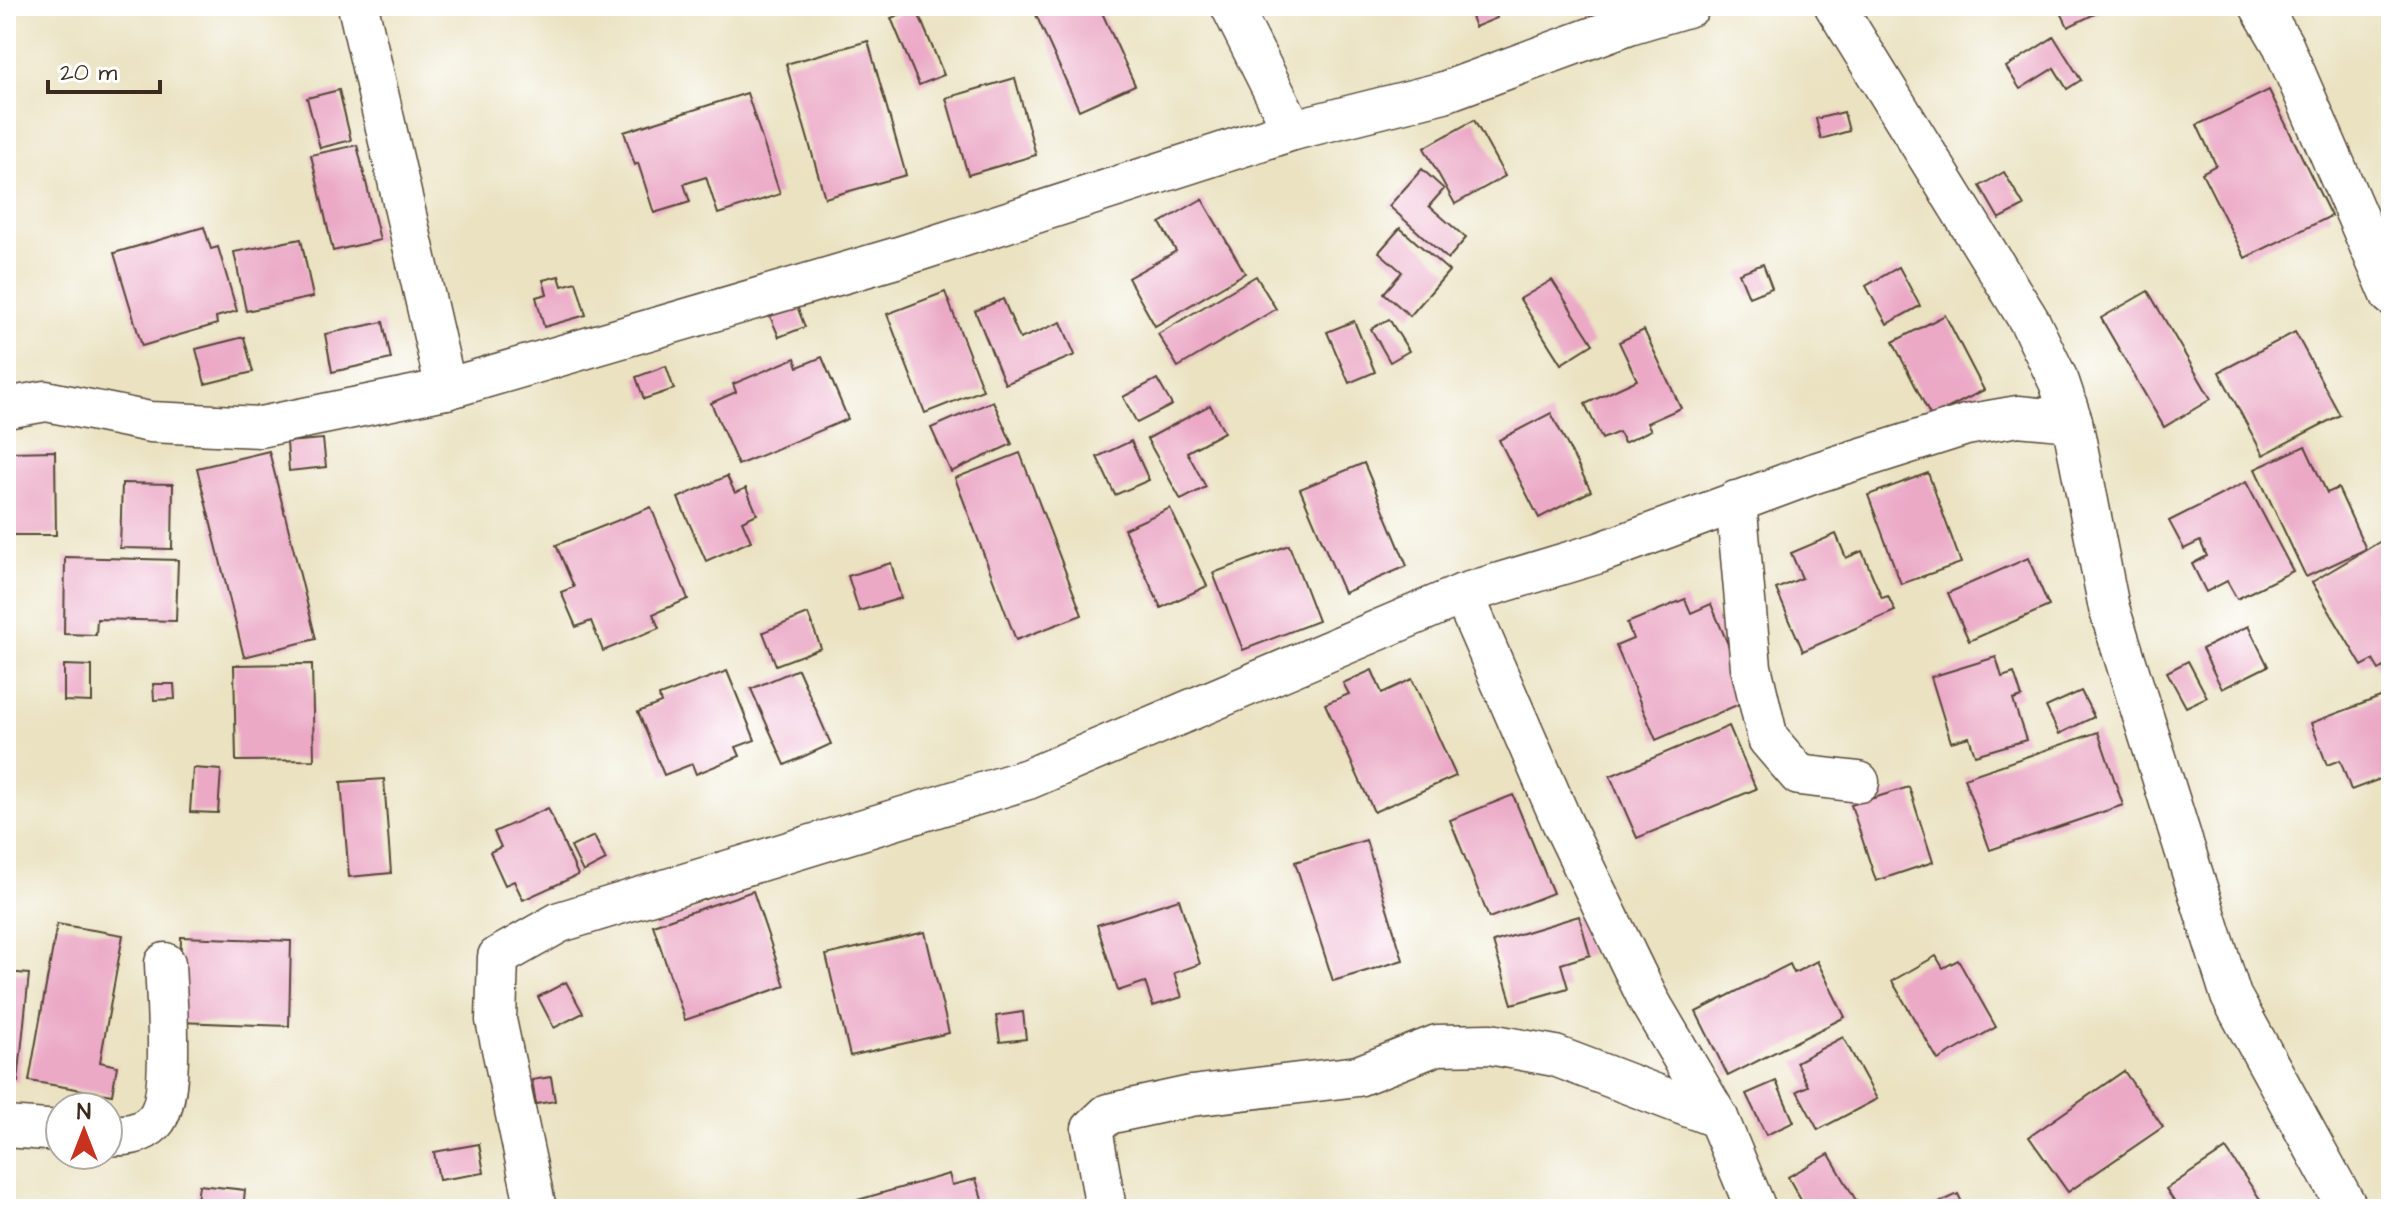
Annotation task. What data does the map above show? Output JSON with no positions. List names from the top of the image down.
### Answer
{
  "scale_bar": "20 m",
  "north": "top"
}
